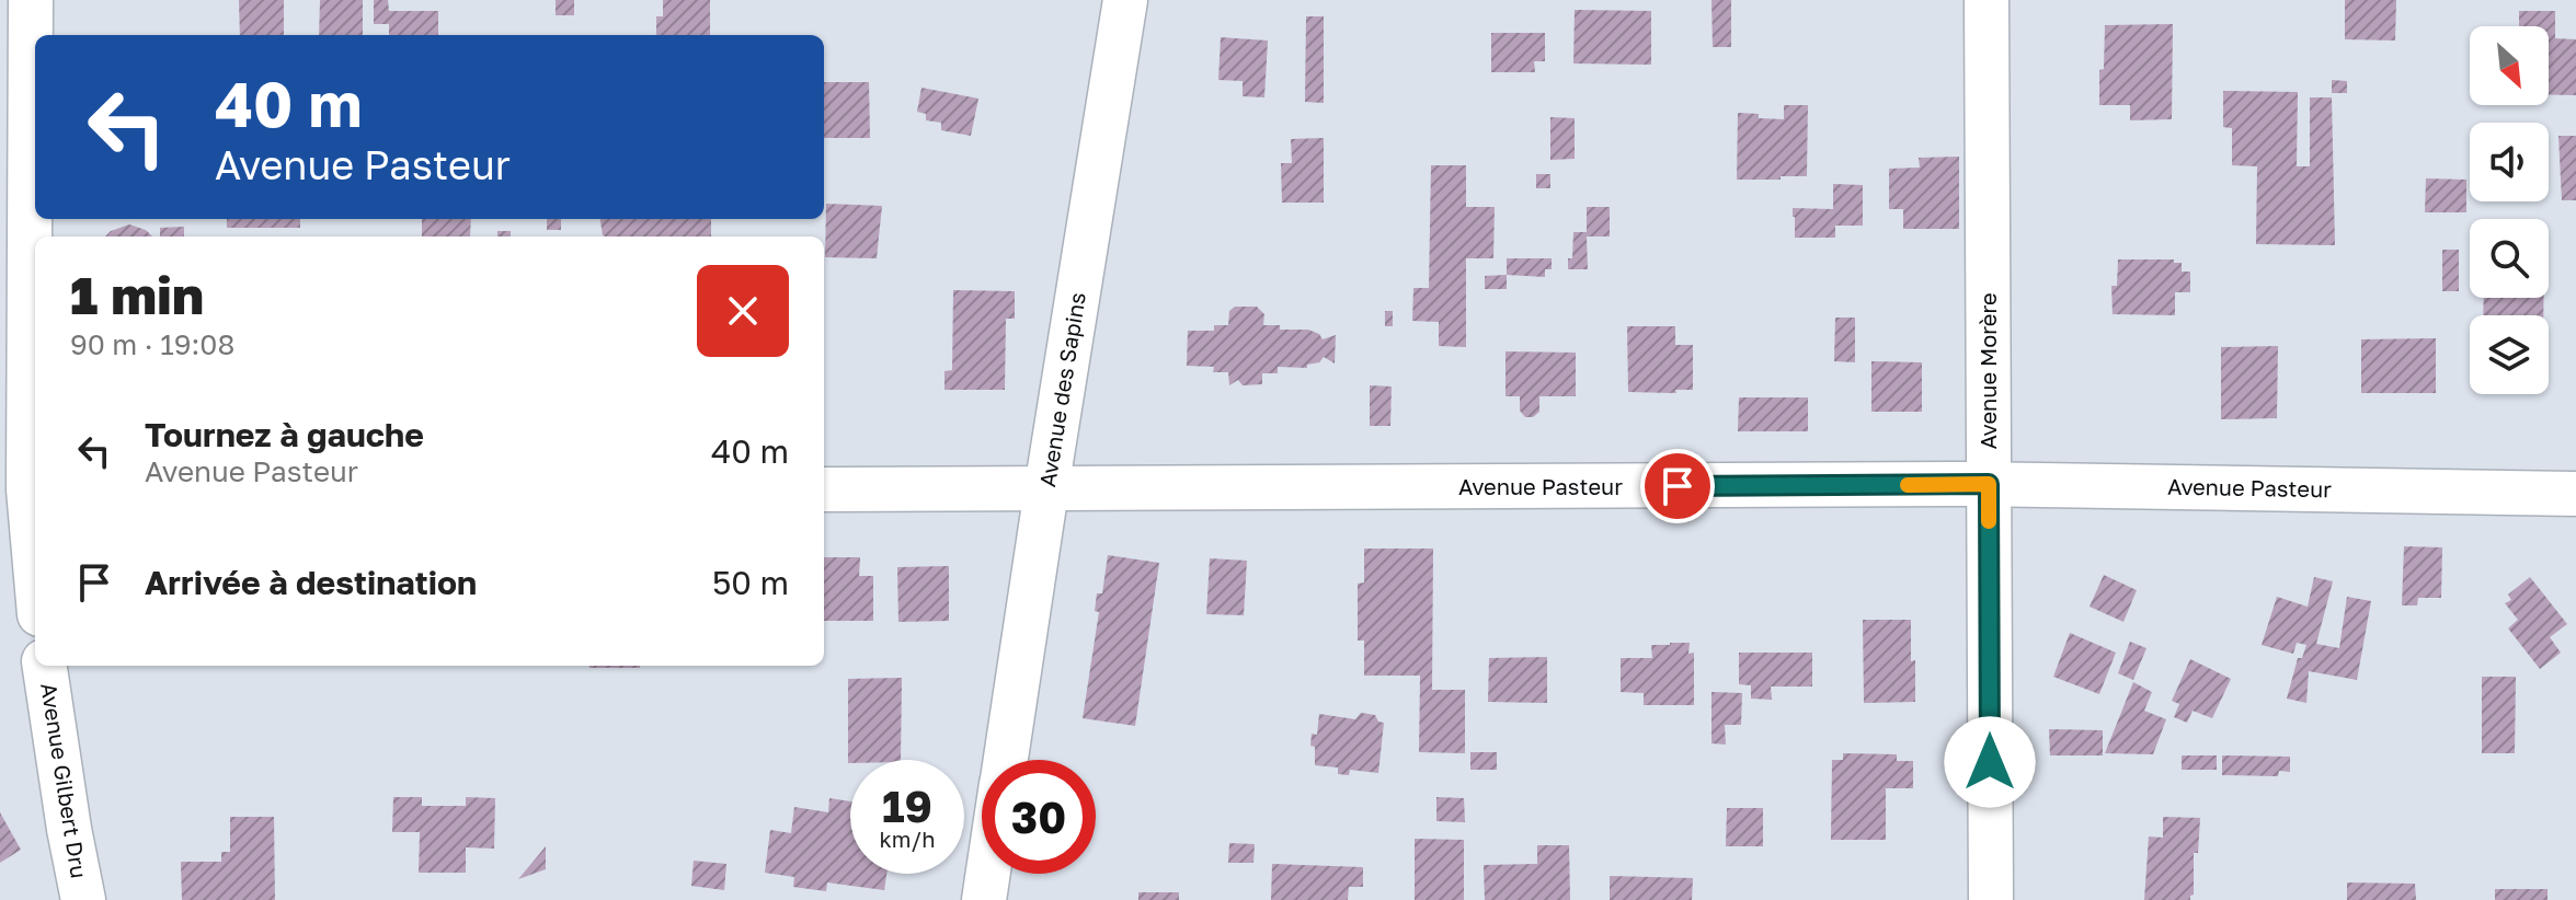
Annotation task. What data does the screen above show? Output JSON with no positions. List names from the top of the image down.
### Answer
{
  "streets": {
    "street": [
      "Avenue Morère",
      "Avenue des Sapins",
      "Avenue Pasteur",
      "Avenue Gilbert Dru"
    ]
  },
  "crossings": [
    ["Avenue Morère", "Avenue Pasteur"],
    ["Avenue des Sapins", "Avenue Pasteur"]
  ],
  "north": "bottom right",
  "page": {
    "turn": ["40 m", "Avenue Pasteur"],
    "heading": ["1 min", "90 m · 19:08"],
    "list": [
      {
        "name": "Tournez à gauche",
        "note": "Avenue Pasteur",
        "value": "40 m"
      },
      {
        "name": "Arrivée à destination",
        "value": "50 m"
      }
    ],
    "speed": "19 km/h",
    "limit": "30"
  }
}
